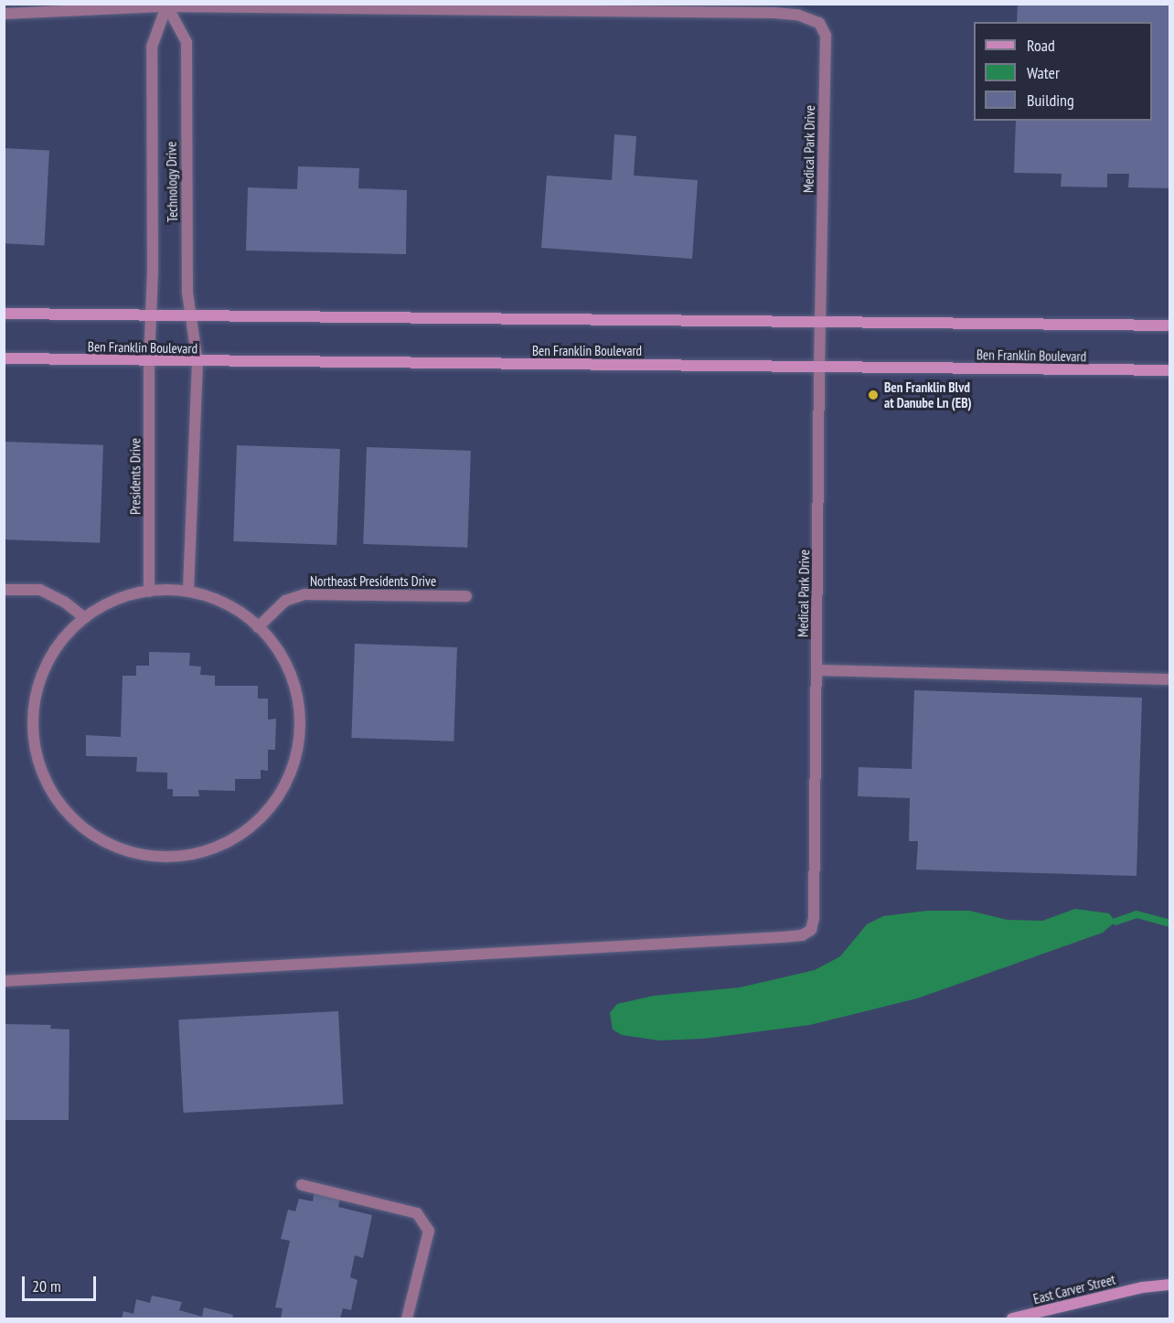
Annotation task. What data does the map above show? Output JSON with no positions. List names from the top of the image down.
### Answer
{
  "streets": {
    "street": [
      "Medical Park Drive",
      "Technology Drive",
      "Ben Franklin Boulevard",
      "Presidents Drive",
      "Northeast Presidents Drive",
      "East Carver Street"
    ]
  },
  "crossings": [
    ["Medical Park Drive", "Technology Drive"],
    ["Medical Park Drive", "Ben Franklin Boulevard"],
    ["Technology Drive", "Ben Franklin Boulevard"],
    ["Technology Drive", "Presidents Drive"],
    ["Ben Franklin Boulevard", "Presidents Drive"]
  ],
  "places": ["Ben Franklin Blvd at Danube Ln (EB)"],
  "legend": ["Road", "Water", "Building"],
  "scale_bar": "20 m"
}
